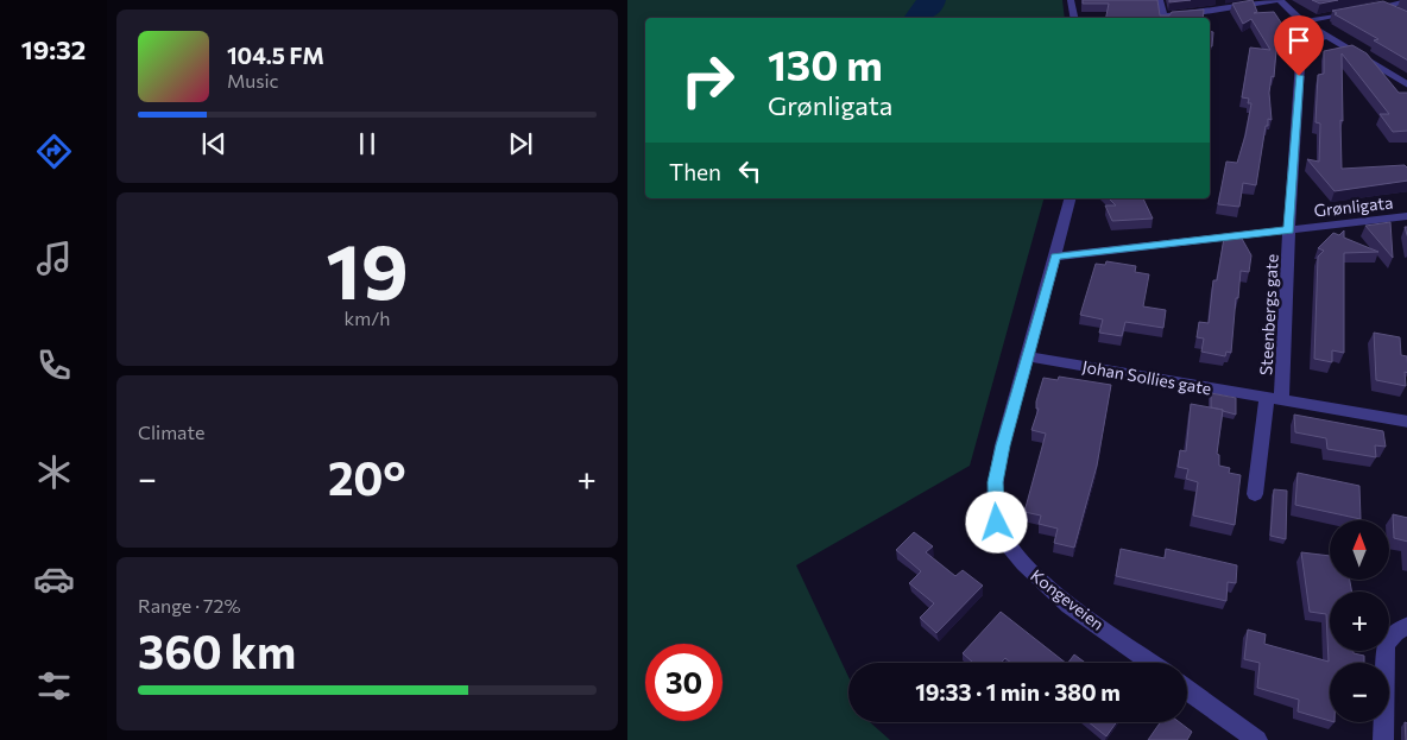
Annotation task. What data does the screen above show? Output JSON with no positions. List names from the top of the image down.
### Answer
{
  "streets": {
    "street": [
      "Grønligata",
      "Steenbergs gate",
      "Johan Sollies gate",
      "Kongeveien"
    ]
  },
  "crossings": [
    ["Grønligata", "Steenbergs gate"],
    ["Grønligata", "Kongeveien"],
    ["Steenbergs gate", "Johan Sollies gate"],
    ["Johan Sollies gate", "Kongeveien"]
  ],
  "north": "top",
  "page": {
    "tabs": "19:32",
    "turn": ["130 m", "Grønligata"],
    "song": ["104.5 FM", "Music"],
    "then": "Then",
    "tile": [
      ["19", "km/h"],
      "Climate",
      ["Range · 72%", "360 km"]
    ],
    "heat": ["−", "20°", "+"],
    "map_buttons": ["+", "−"],
    "limit": "30",
    "trip": "19:33 · 1 min · 380 m"
  }
}
